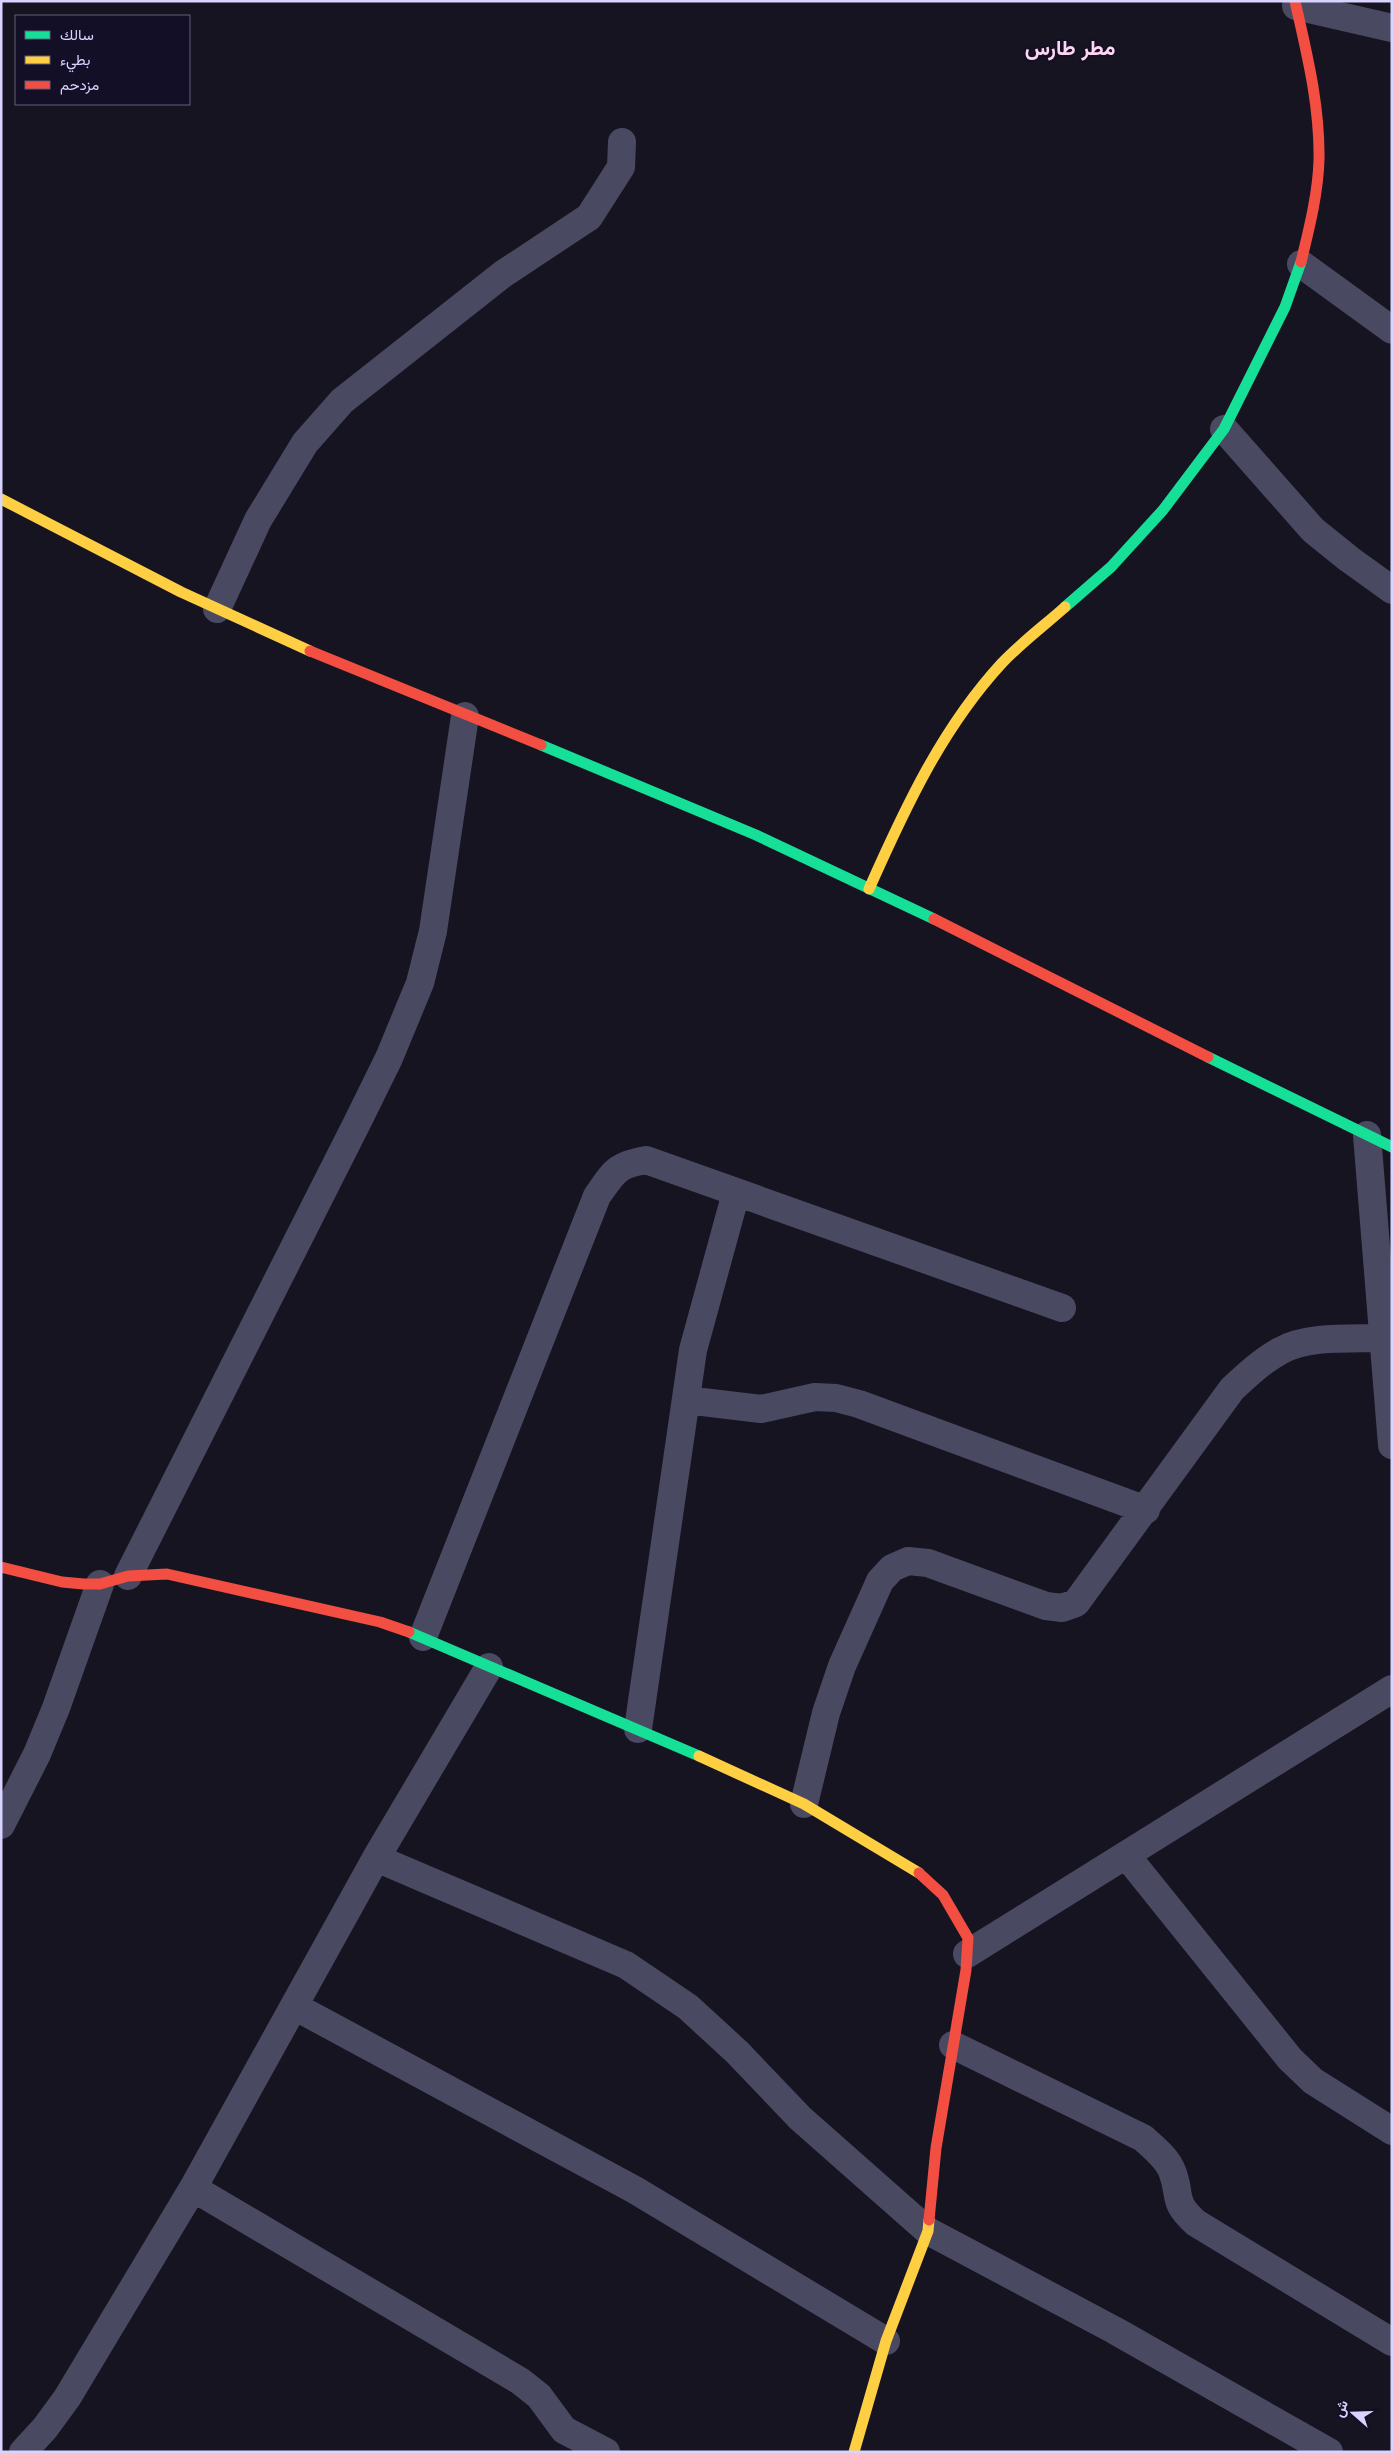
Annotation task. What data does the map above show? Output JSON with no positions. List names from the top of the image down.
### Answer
{
  "districts": ["مطر طارس"],
  "legend": ["سالك", "بطيء", "مزدحم"],
  "north": "left"
}
